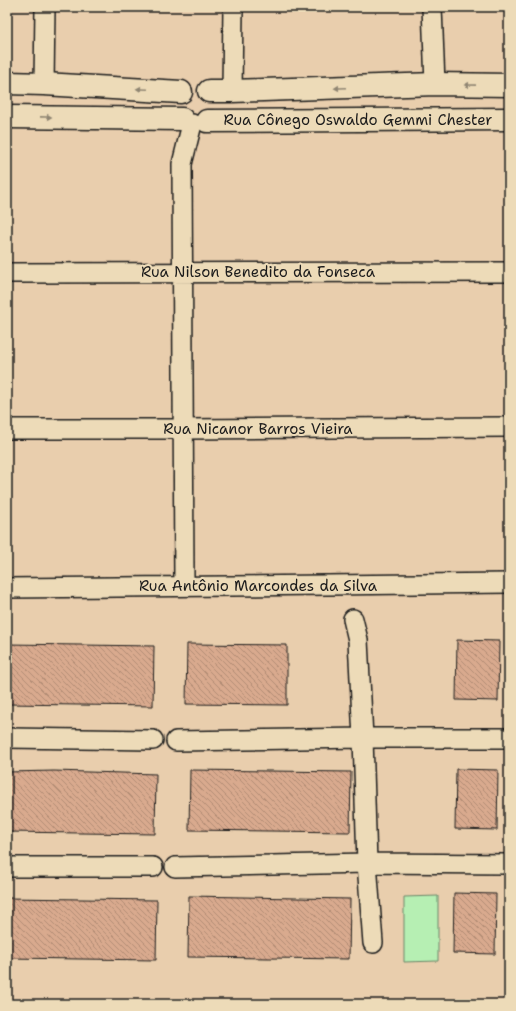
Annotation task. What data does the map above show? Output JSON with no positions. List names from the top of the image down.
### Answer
{
  "streets": {
    "street": [
      "Rua Cônego Oswaldo Gemmi Chester",
      "Rua Nilson Benedito da Fonseca",
      "Rua Nicanor Barros Vieira",
      "Rua Antônio Marcondes da Silva"
    ]
  }
}
